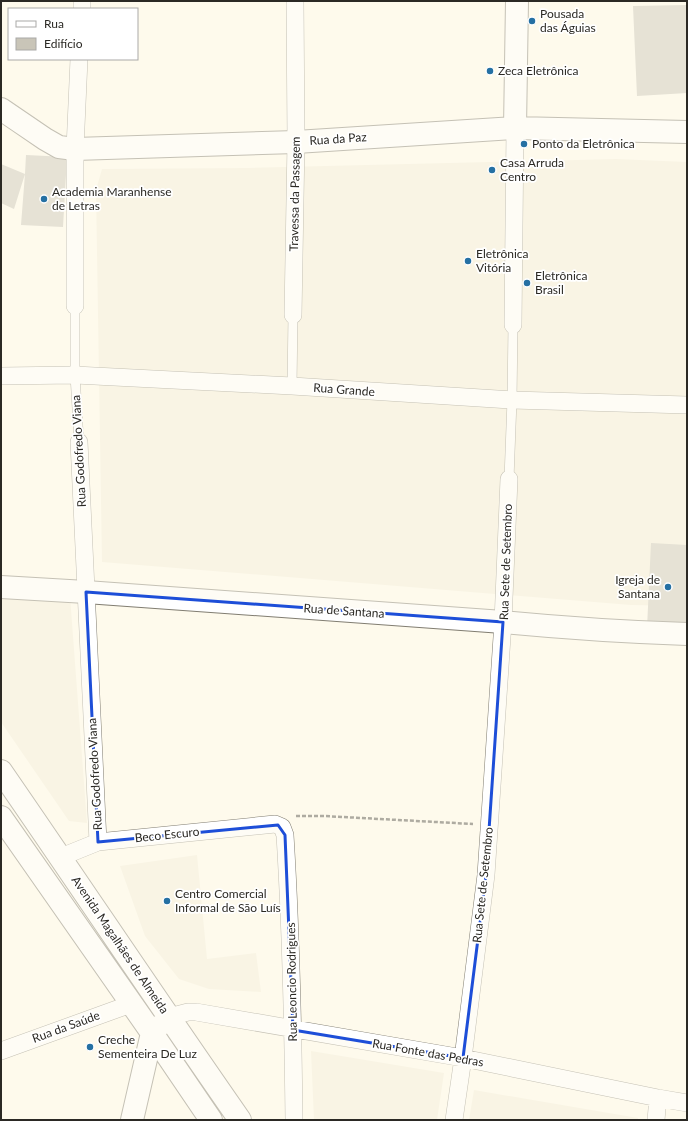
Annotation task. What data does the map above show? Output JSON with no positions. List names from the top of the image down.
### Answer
{
  "streets": {
    "main road": [
      "Rua da Paz",
      "Rua Sete de Setembro",
      "Rua de Santana",
      "Avenida Magalhães de Almeida"
    ],
    "street": [
      "Travessa da Passagem",
      "Rua Grande",
      "Rua Godofredo Viana",
      "Beco Escuro",
      "Rua Leoncio Rodrigues",
      "Rua da Saúde",
      "Rua Fonte das Pedras"
    ]
  },
  "crossings": [
    ["Rua da Paz", "Travessa da Passagem"],
    ["Rua da Paz", "Rua Godofredo Viana"],
    ["Rua da Paz", "Rua Sete de Setembro"],
    ["Travessa da Passagem", "Rua Grande"],
    ["Rua Grande", "Rua Godofredo Viana"],
    ["Rua Grande", "Rua Sete de Setembro"],
    ["Rua Godofredo Viana", "Rua de Santana"],
    ["Rua Godofredo Viana", "Beco Escuro"],
    ["Rua Sete de Setembro", "Rua de Santana"],
    ["Rua Sete de Setembro", "Rua Fonte das Pedras"],
    ["Beco Escuro", "Avenida Magalhães de Almeida"],
    ["Beco Escuro", "Rua Leoncio Rodrigues"],
    ["Avenida Magalhães de Almeida", "Rua da Saúde"],
    ["Avenida Magalhães de Almeida", "Rua Fonte das Pedras"],
    ["Rua Leoncio Rodrigues", "Rua Fonte das Pedras"]
  ],
  "places": [
    "Pousada das Águias",
    "Zeca Eletrônica",
    "Ponto da Eletrônica",
    "Casa Arruda Centro",
    "Academia Maranhense de Letras",
    "Eletrônica Vitória",
    "Eletrônica Brasil",
    "Igreja de Santana",
    "Centro Comercial Informal de São Luís",
    "Creche Sementeira De Luz"
  ],
  "legend": ["Rua", "Edifício"]
}
